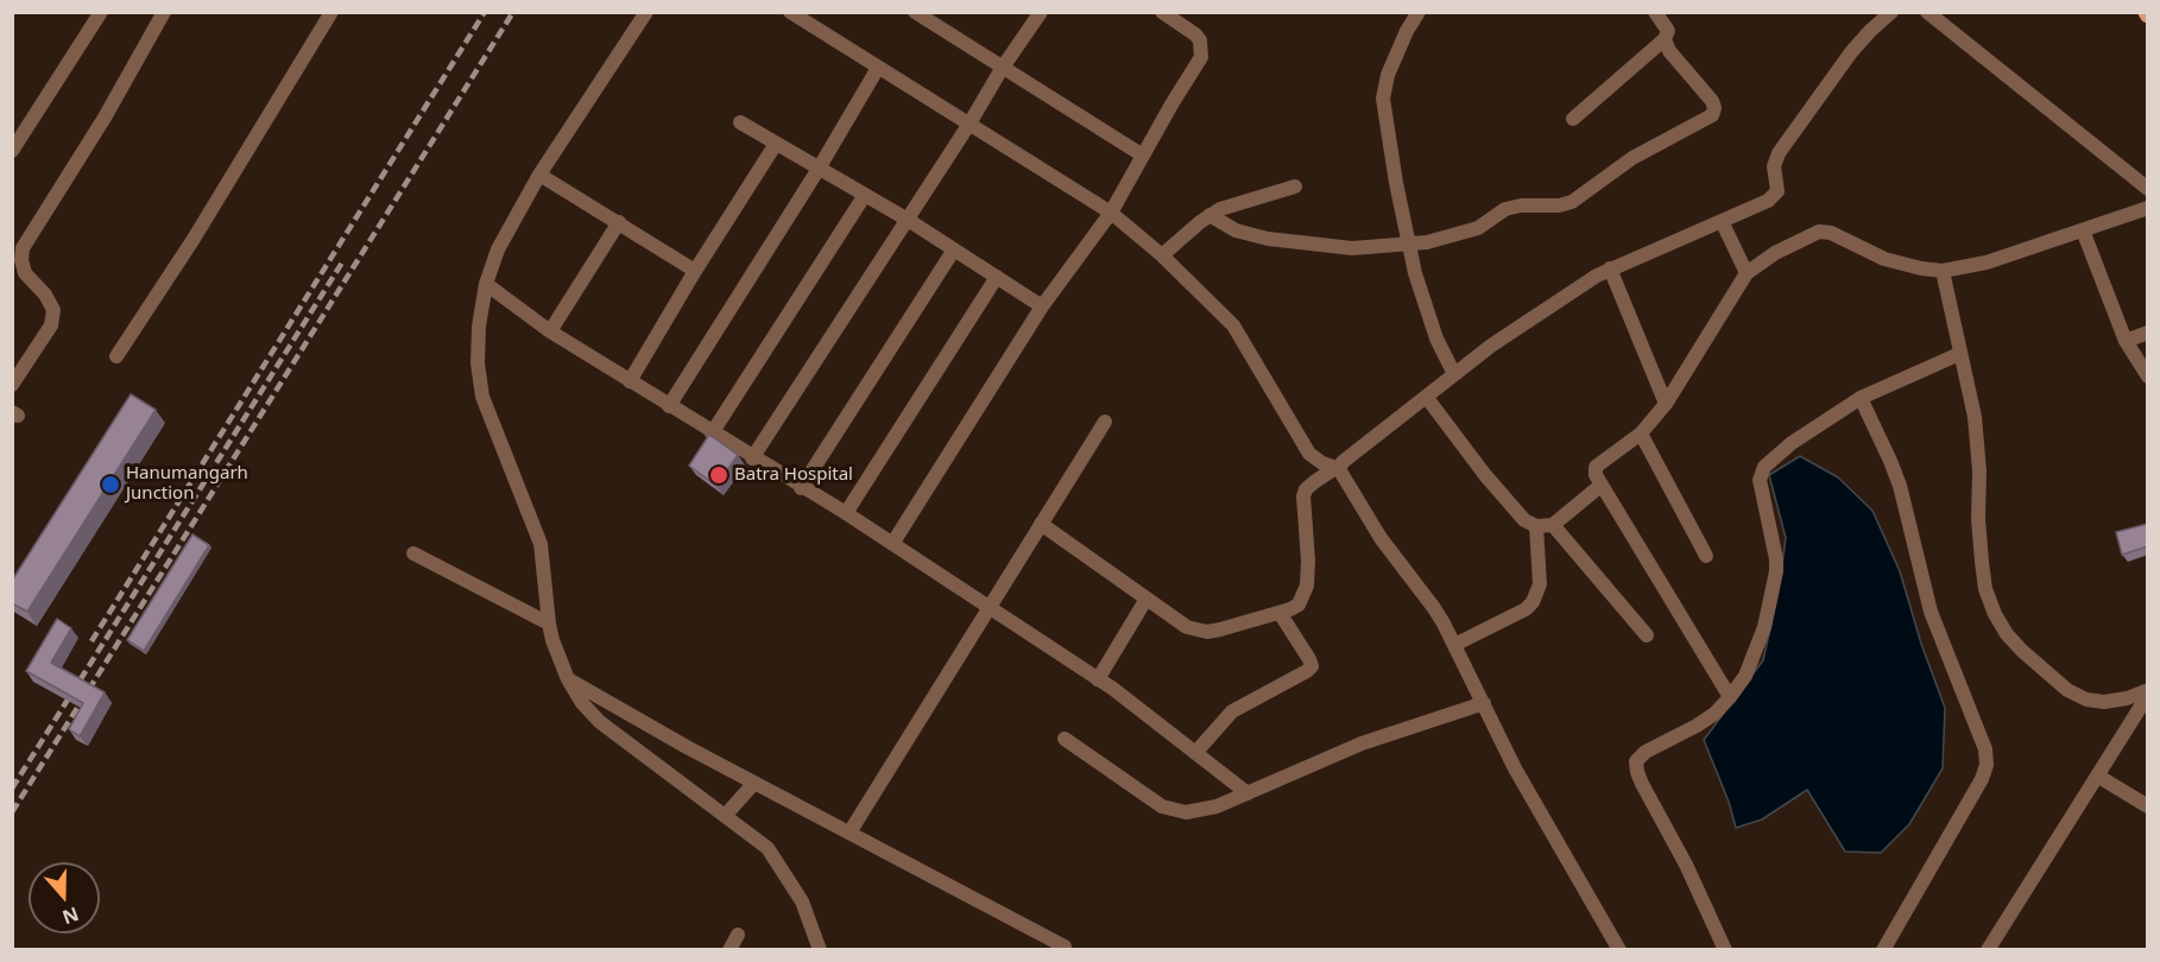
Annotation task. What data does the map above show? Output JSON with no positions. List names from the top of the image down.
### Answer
{
  "places": ["Batra Hospital", "Hanumangarh Junction"],
  "north": "bottom"
}
